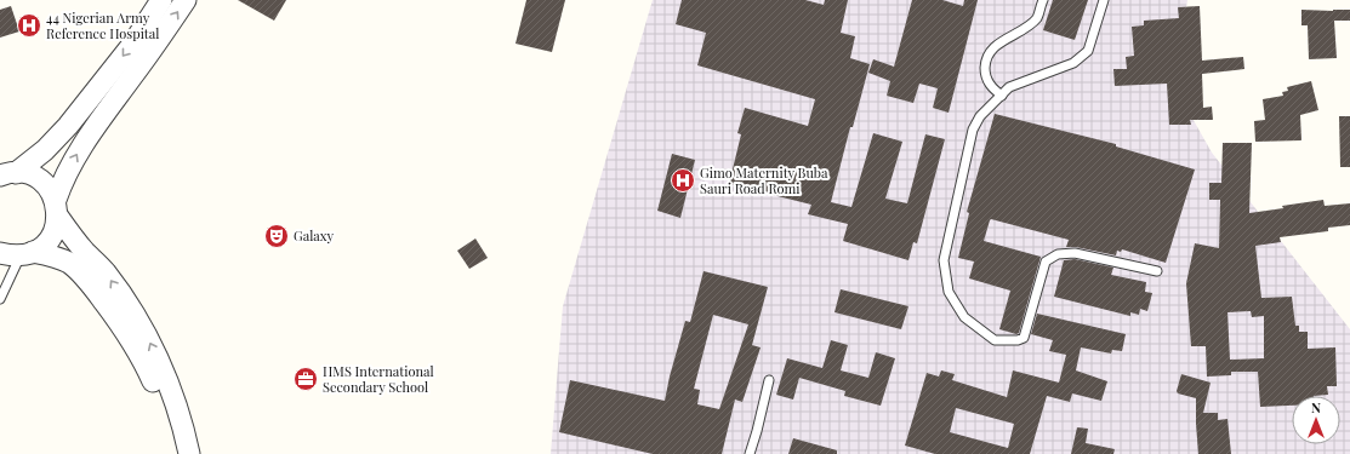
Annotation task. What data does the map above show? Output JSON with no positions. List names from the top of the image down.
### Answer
{
  "places": {
    "hospital": ["44 Nigerian Army Reference Hospital", "Gimo Maternity Buba Sauri Road Romi"],
    "theatre": ["Galaxy"],
    "office": ["HMS International Secondary School"]
  },
  "north": "top"
}
